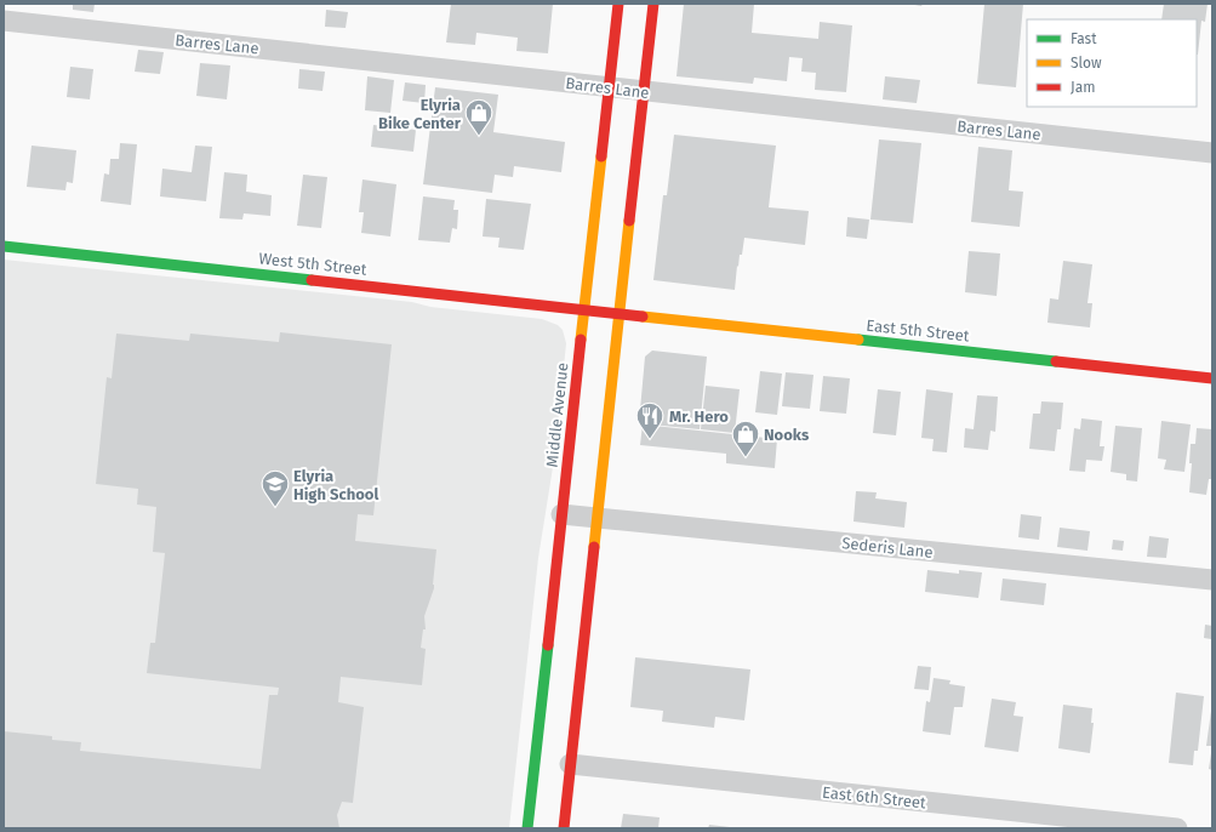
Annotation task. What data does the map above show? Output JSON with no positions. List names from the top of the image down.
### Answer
{
  "streets": {
    "main road": ["West 5th Street", "East 5th Street", "Middle Avenue"],
    "street": ["Barres Lane", "Sederis Lane", "East 6th Street"]
  },
  "crossings": [
    ["Barres Lane", "Middle Avenue"],
    ["West 5th Street", "East 5th Street"],
    ["West 5th Street", "Middle Avenue"],
    ["Middle Avenue", "Sederis Lane"]
  ],
  "places": {
    "shop": ["Elyria Bike Center", "Nooks"],
    "restaurant": ["Mr. Hero"],
    "school or university": ["Elyria High School"]
  },
  "legend": ["Fast", "Slow", "Jam"]
}
